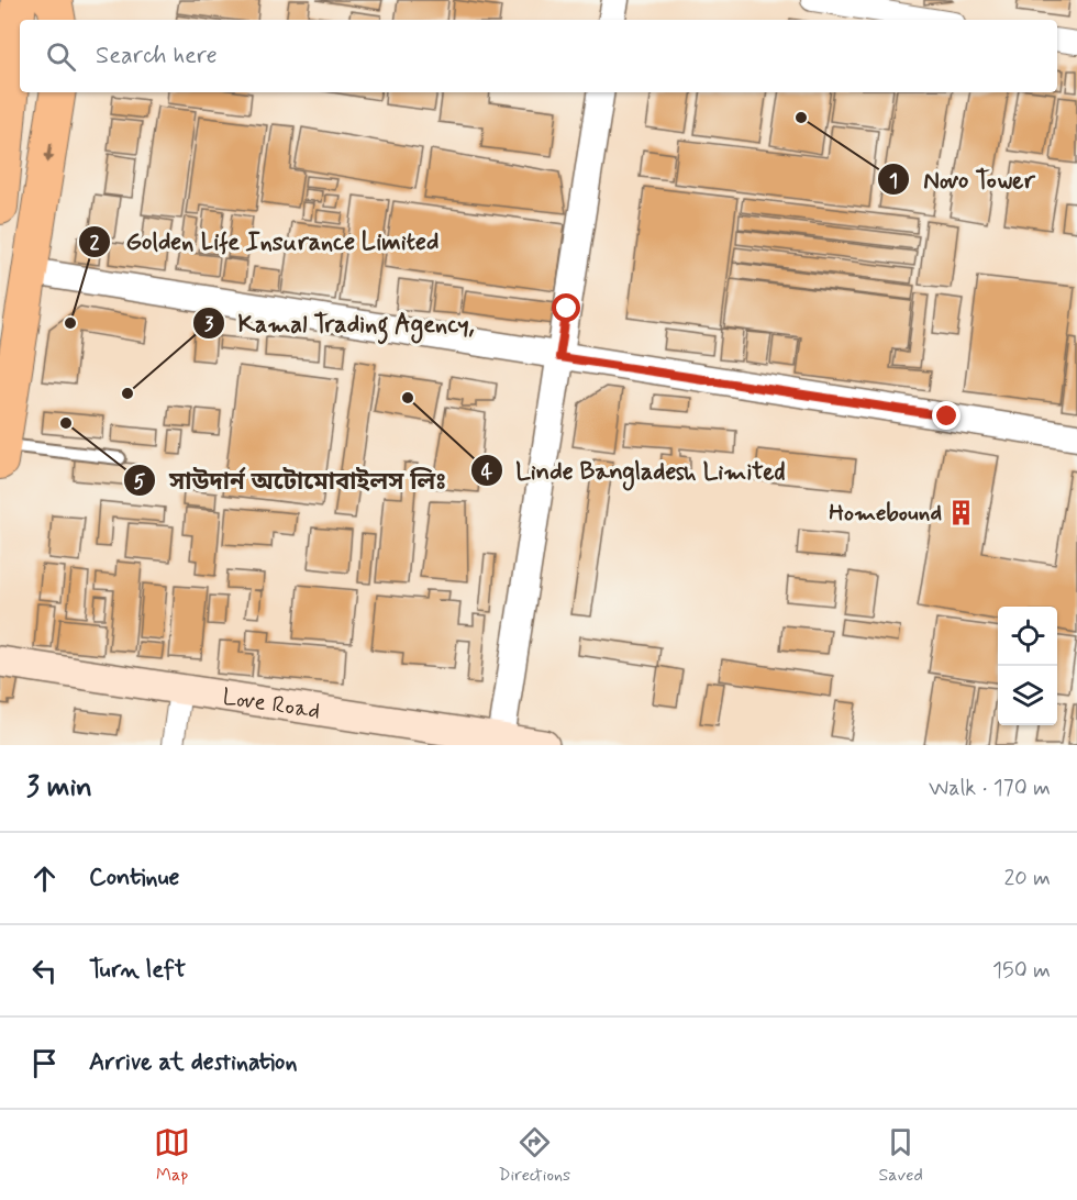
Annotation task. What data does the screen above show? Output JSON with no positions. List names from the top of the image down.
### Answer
{
  "streets": {
    "main road": ["Love Road"]
  },
  "places": {
    "other": [
      "Novo Tower",
      "Golden Life Insurance Limited",
      "Kamal Trading Agency,",
      "Linde Bangladesh Limited",
      "সাউদার্ন অটোমোবাইলস লিঃ"
    ],
    "building": ["Homebound"]
  },
  "page": {
    "search": "Search here",
    "heading": ["3 min", "Walk · 170 m"],
    "list": [
      ["Continue", "20 m"],
      ["Turn left", "150 m"],
      "Arrive at destination"
    ],
    "nav": ["Map", "Directions", "Saved"]
  }
}
